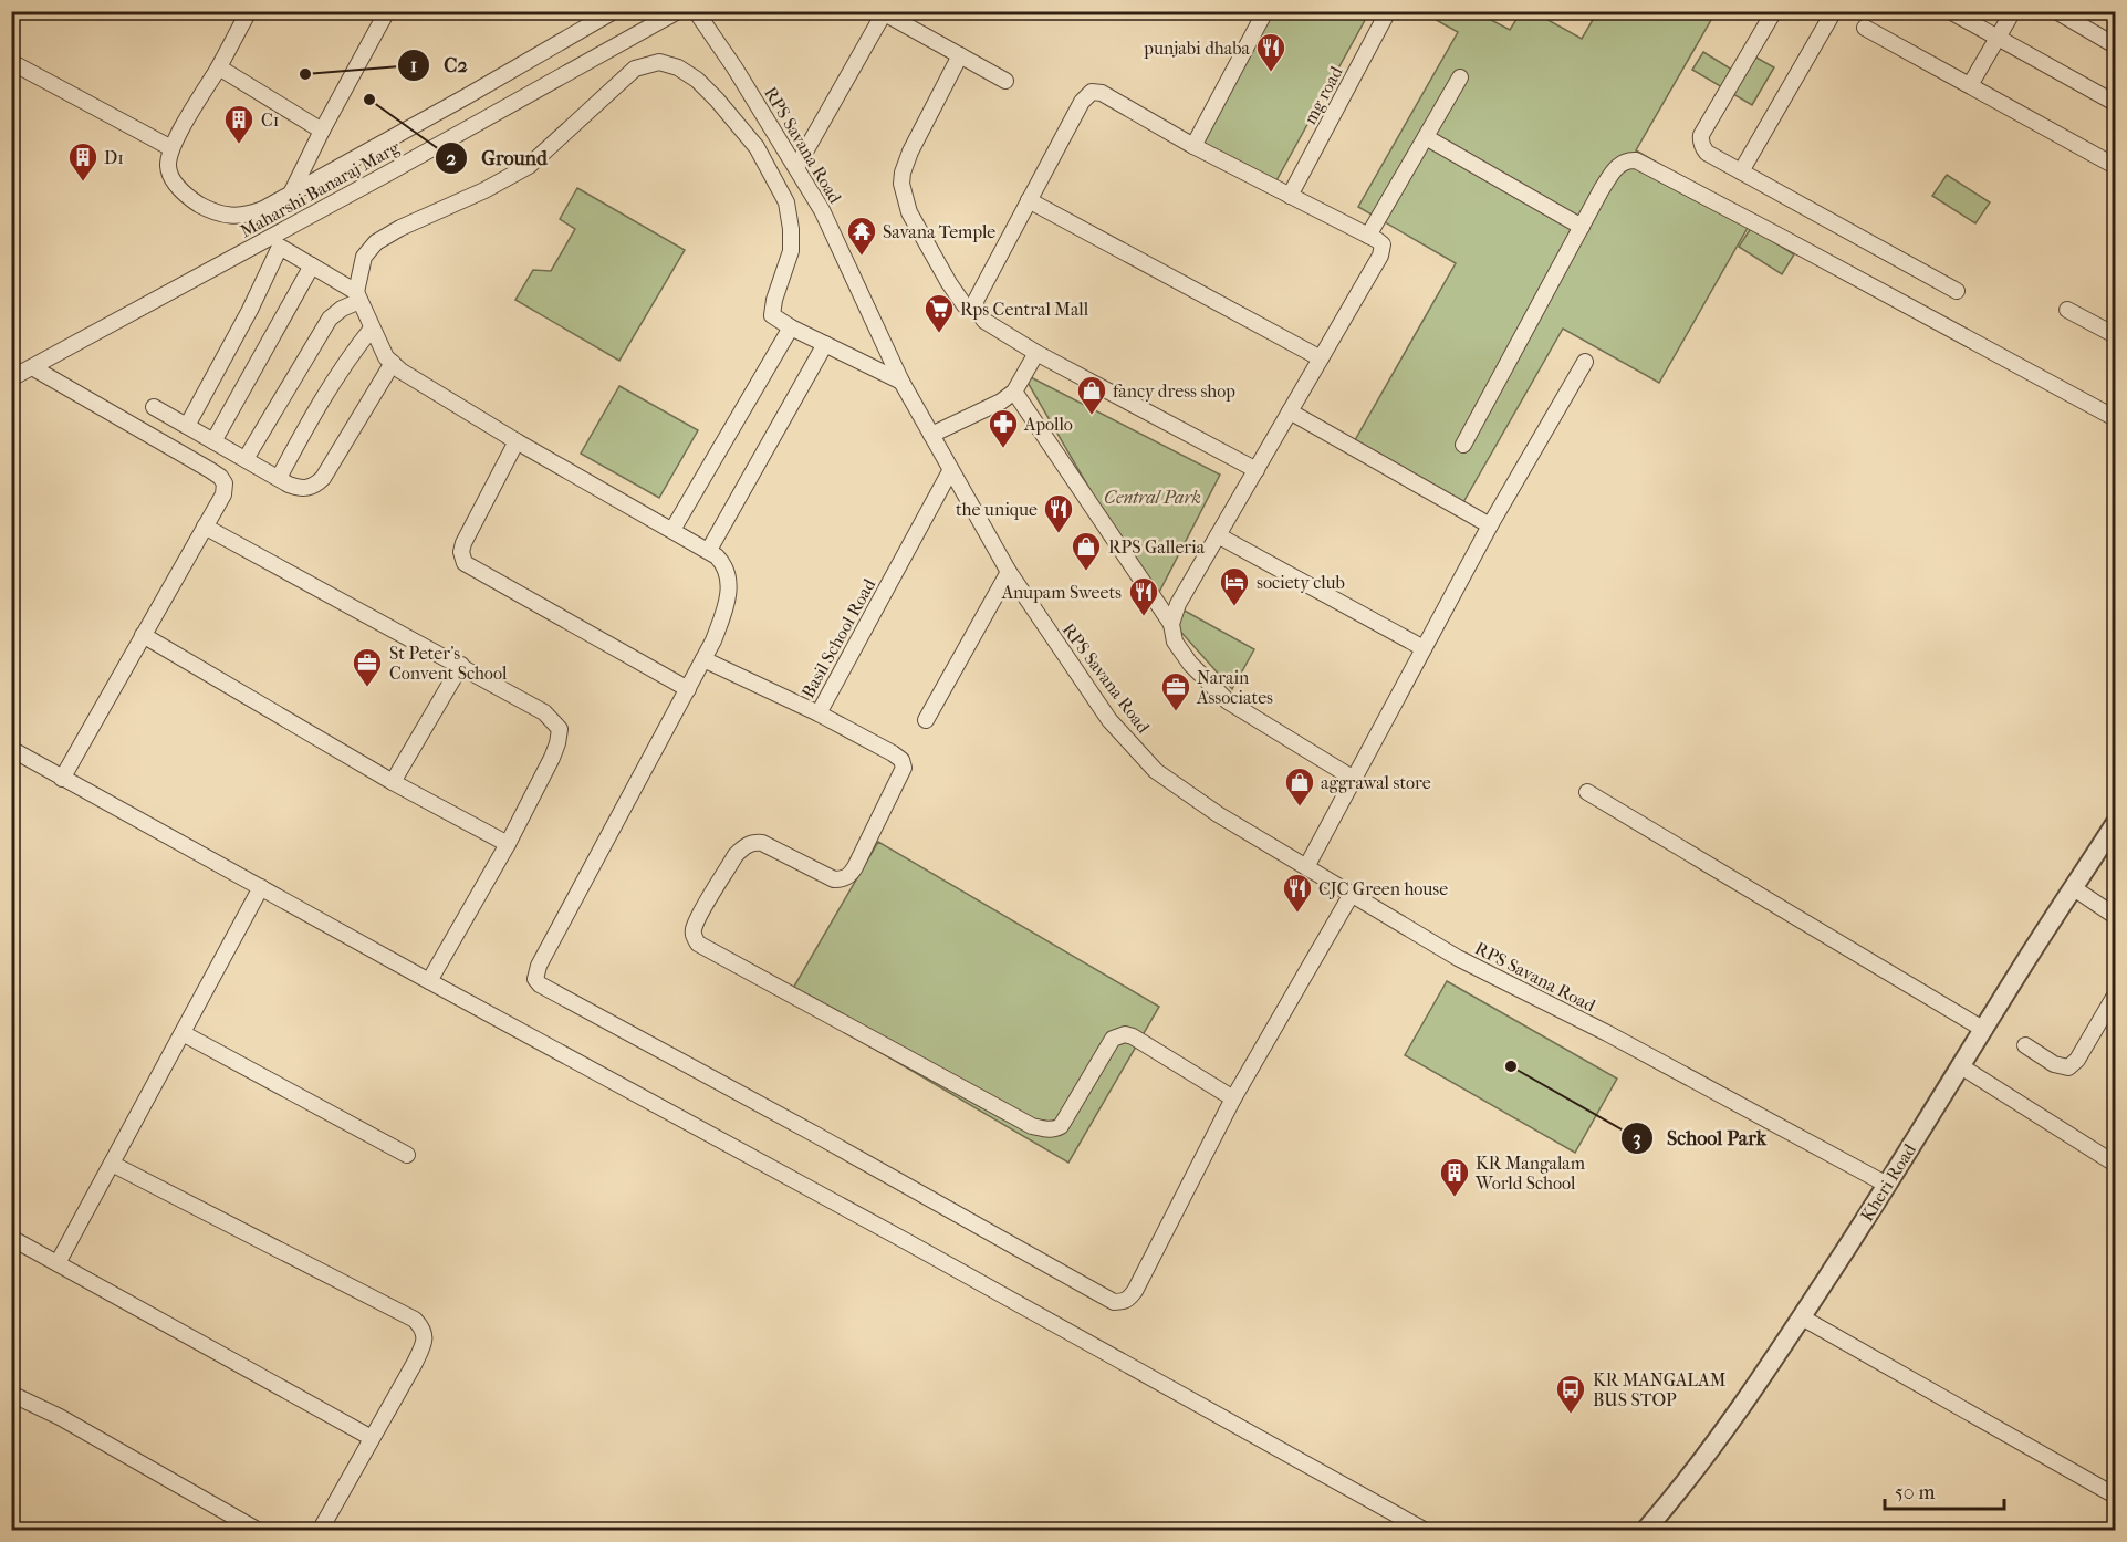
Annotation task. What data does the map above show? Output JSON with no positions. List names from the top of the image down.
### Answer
{
  "streets": {
    "street": [
      "mg road",
      "RPS Savana Road",
      "Maharshi Banaraj Marg",
      "Basil School Road",
      "Kheri Road"
    ]
  },
  "crossings": [
    ["RPS Savana Road", "Basil School Road"],
    ["RPS Savana Road", "Kheri Road"]
  ],
  "parks": ["Central Park"],
  "places": {
    "restaurant": [
      "punjabi dhaba",
      "the unique",
      "Anupam Sweets",
      "CJC Green house"
    ],
    "other": ["C2", "Ground", "School Park"],
    "building": ["C1", "D1", "KR Mangalam World School"],
    "temple": ["Savana Temple"],
    "supermarket": ["Rps Central Mall"],
    "shop": ["fancy dress shop", "RPS Galleria", "aggrawal store"],
    "pharmacy": ["Apollo"],
    "hotel": ["society club"],
    "office": ["St Peter's Convent School", "Narain Associates"],
    "bus stop": ["KR MANGALAM BUS STOP"]
  },
  "scale_bar": "50 m"
}
